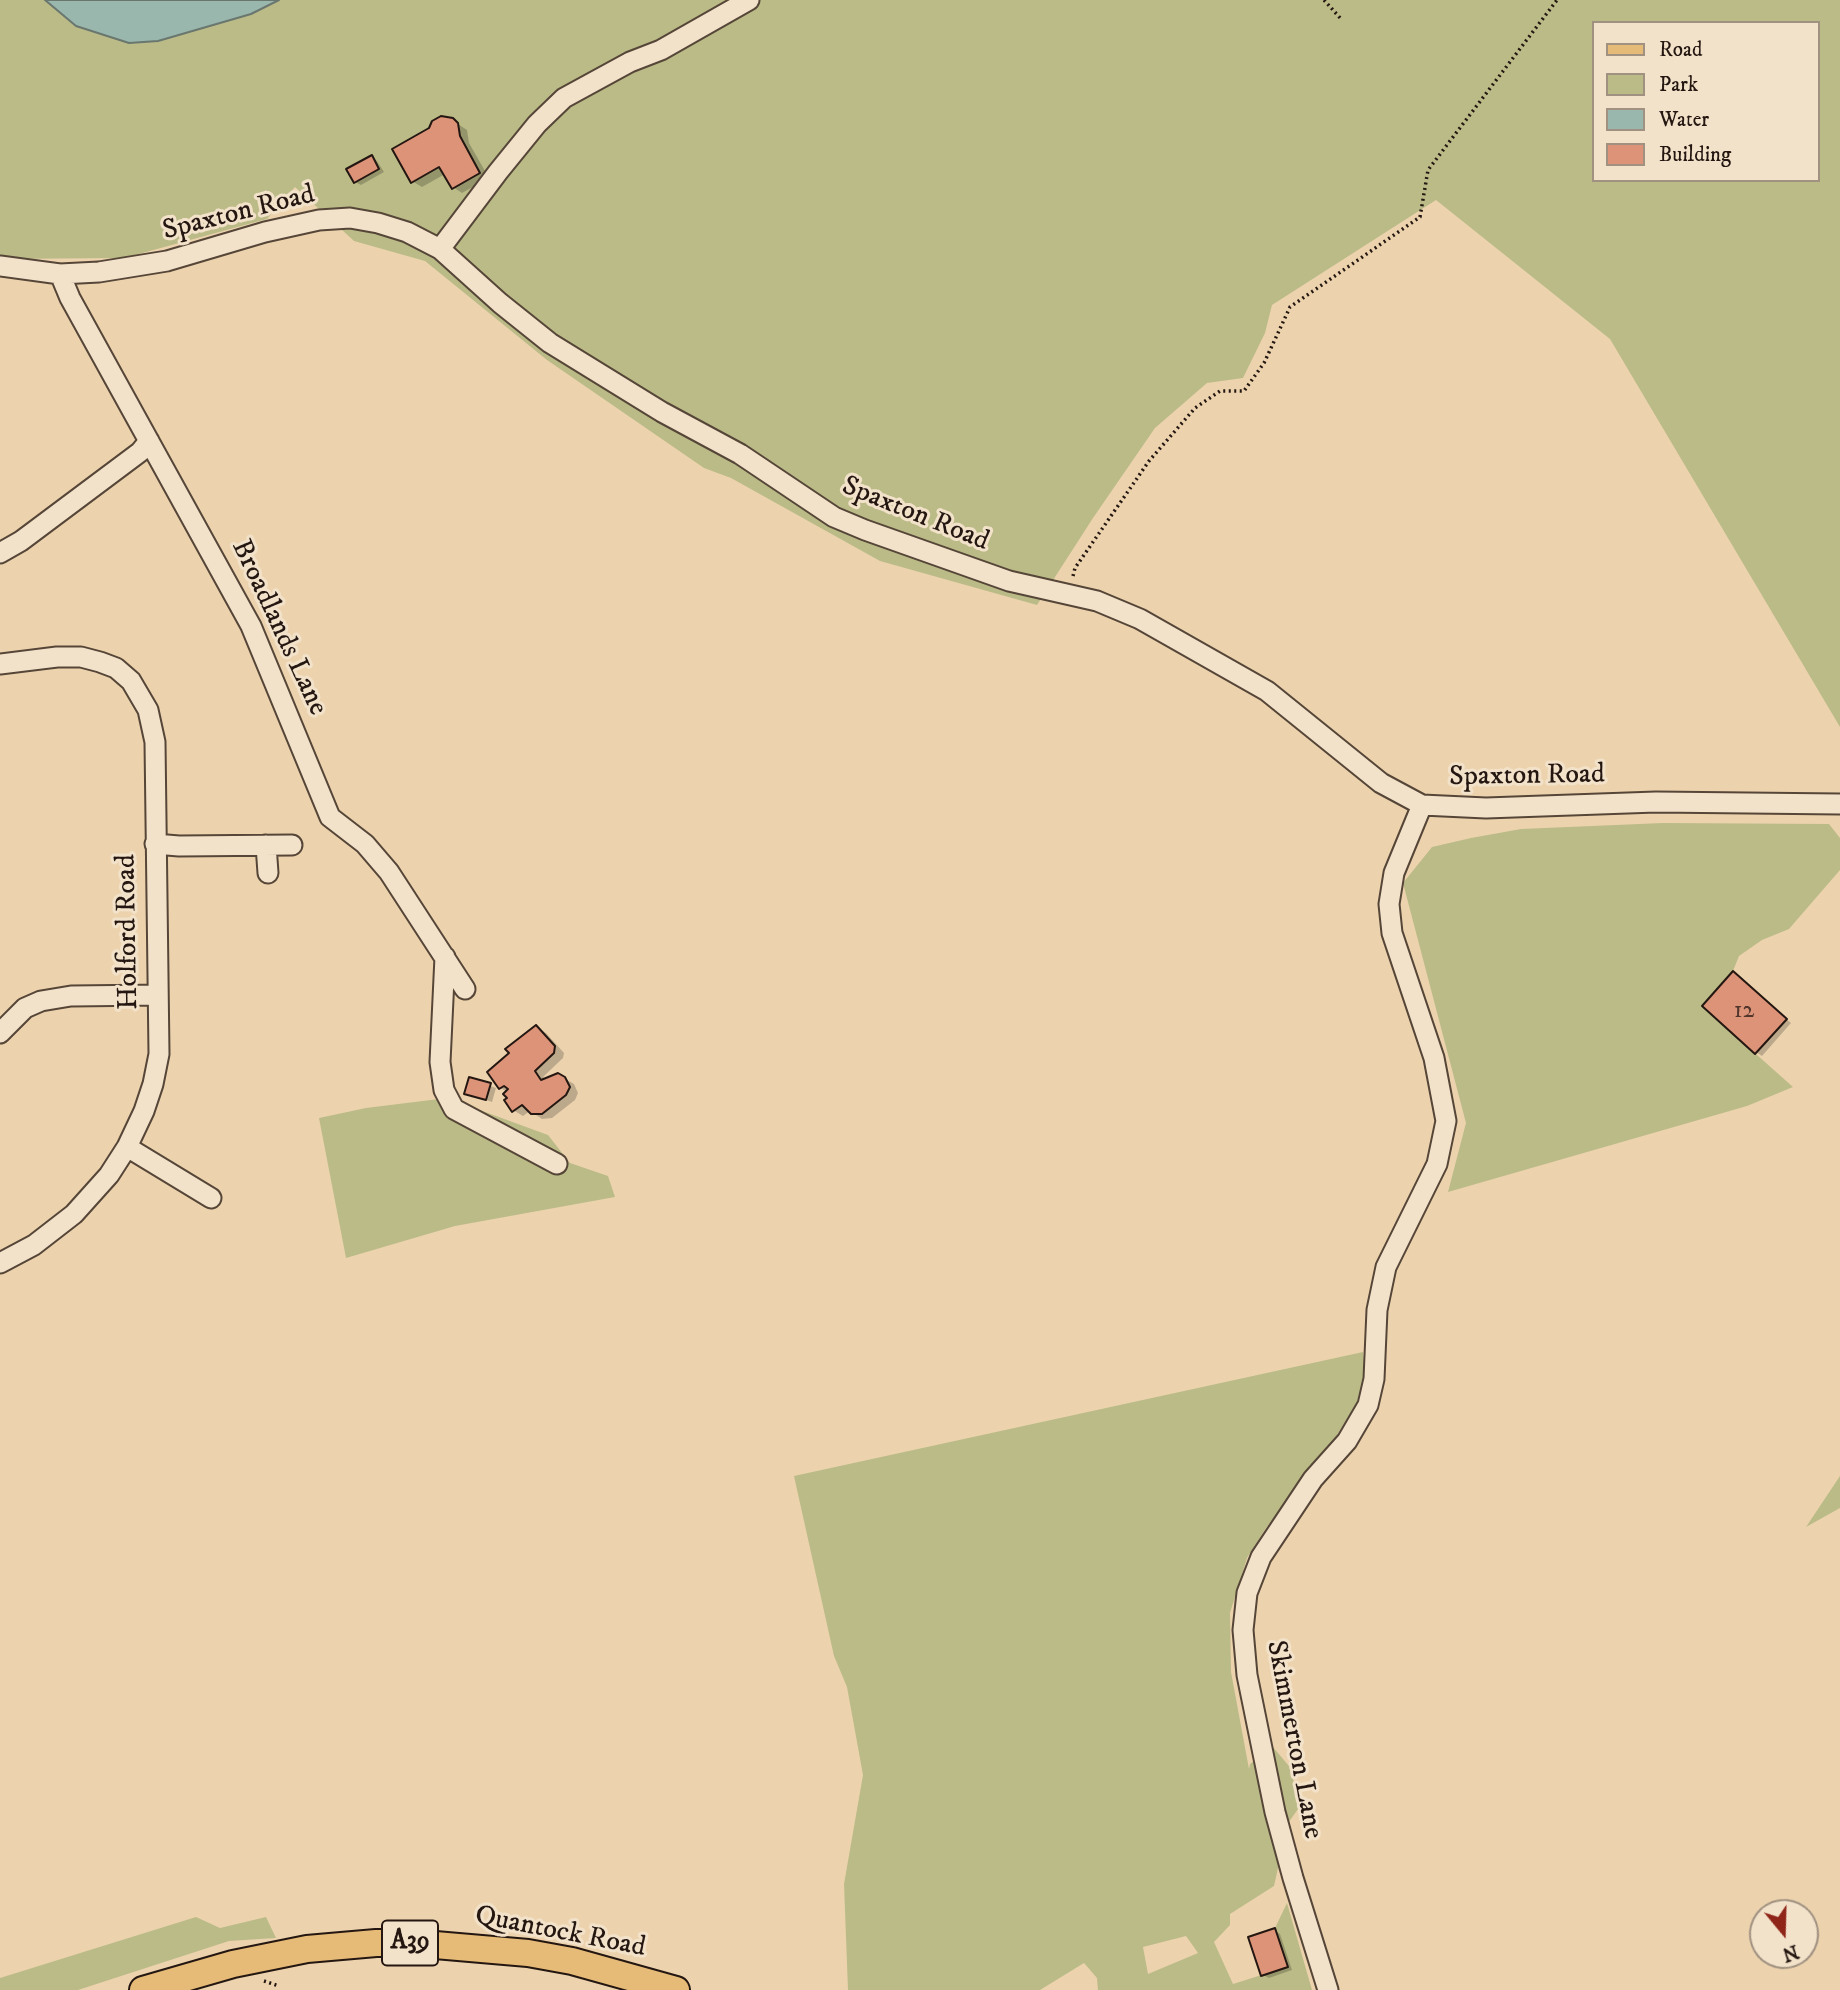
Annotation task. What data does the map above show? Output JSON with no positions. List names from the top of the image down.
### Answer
{
  "streets": {
    "main road": ["Quantock Road", "A39"],
    "street": [
      "Spaxton Road",
      "Broadlands Lane",
      "Holford Road",
      "Skimmerton Lane"
    ]
  },
  "crossings": [
    ["Spaxton Road", "Broadlands Lane"],
    ["Spaxton Road", "Skimmerton Lane"]
  ],
  "house_numbers": ["12"],
  "legend": [
    "Road",
    "Park",
    "Water",
    "Building"
  ],
  "north": "bottom"
}
